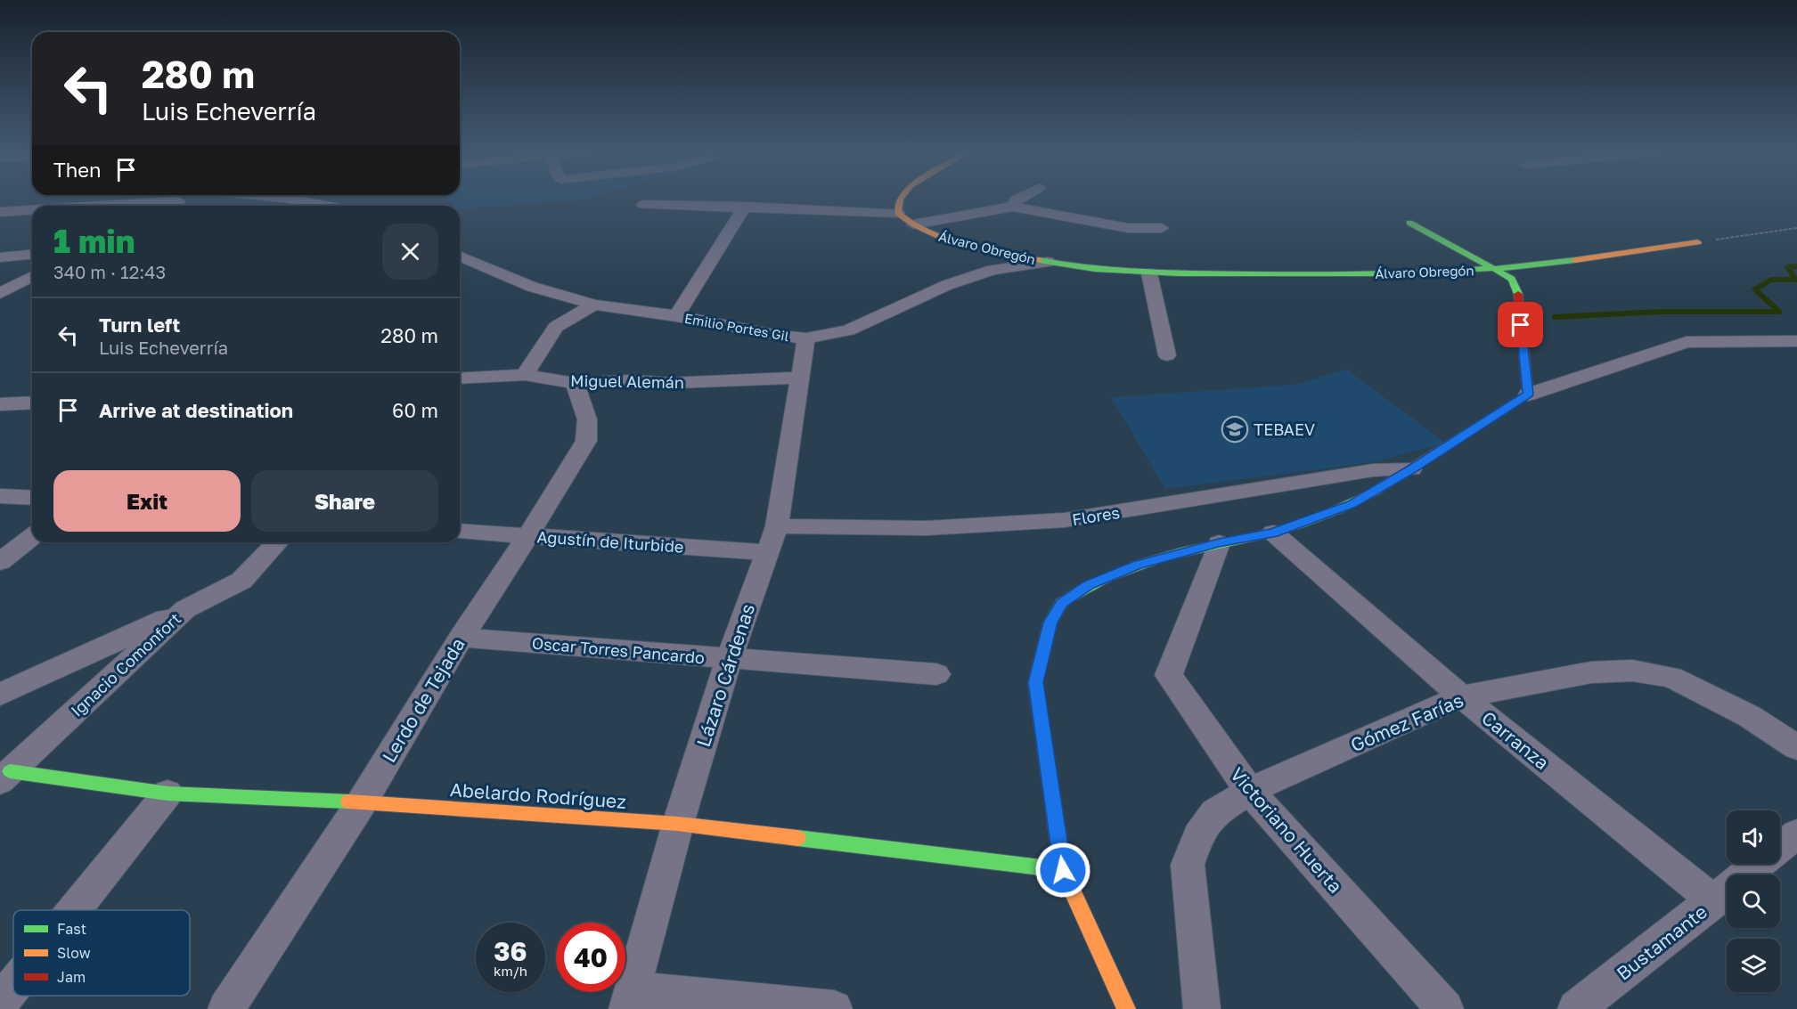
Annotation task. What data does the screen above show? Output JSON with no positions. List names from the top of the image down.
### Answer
{
  "streets": {
    "street": [
      "Álvaro Obregón",
      "Emilio Portes Gil",
      "Miguel Alemán",
      "Flores",
      "Agustín de Iturbide",
      "Oscar Torres Pancardo",
      "Ignacio Comonfort",
      "Lázaro Cárdenas",
      "Lerdo de Tejada",
      "Gómez Farías",
      "Carranza",
      "Abelardo Rodríguez",
      "Victoriano Huerta",
      "Bustamante"
    ]
  },
  "crossings": [
    ["Álvaro Obregón", "Emilio Portes Gil"],
    ["Emilio Portes Gil", "Lázaro Cárdenas"],
    ["Miguel Alemán", "Lázaro Cárdenas"],
    ["Miguel Alemán", "Lerdo de Tejada"],
    ["Flores", "Lázaro Cárdenas"],
    ["Agustín de Iturbide", "Lázaro Cárdenas"],
    ["Agustín de Iturbide", "Lerdo de Tejada"],
    ["Oscar Torres Pancardo", "Lázaro Cárdenas"],
    ["Oscar Torres Pancardo", "Lerdo de Tejada"],
    ["Ignacio Comonfort", "Abelardo Rodríguez"],
    ["Lázaro Cárdenas", "Abelardo Rodríguez"],
    ["Lerdo de Tejada", "Abelardo Rodríguez"],
    ["Gómez Farías", "Carranza"],
    ["Gómez Farías", "Victoriano Huerta"],
    ["Carranza", "Bustamante"]
  ],
  "places": {
    "school or university": ["TEBAEV"]
  },
  "legend": ["Fast", "Slow", "Jam"],
  "page": {
    "turn": ["280 m", "Luis Echeverría"],
    "then": "Then",
    "heading": ["1 min", "340 m · 12:43"],
    "list": [
      {
        "name": "Turn left",
        "note": "Luis Echeverría",
        "value": "280 m"
      },
      {
        "name": "Arrive at destination",
        "value": "60 m"
      }
    ],
    "buttons": ["Exit", "Share"],
    "speed": "36 km/h",
    "limit": "40"
  }
}
